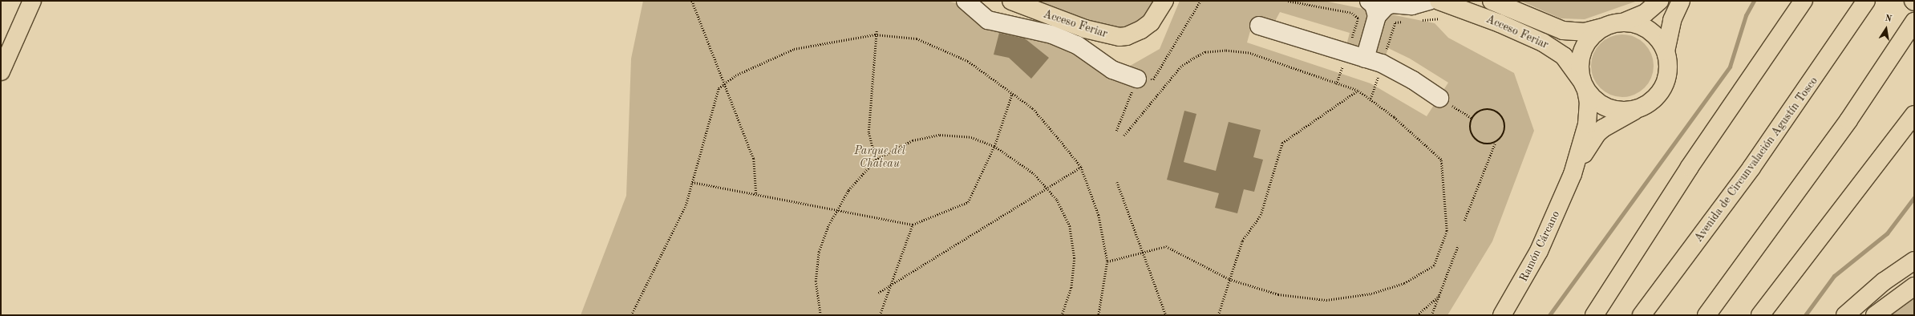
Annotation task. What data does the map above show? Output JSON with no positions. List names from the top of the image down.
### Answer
{
  "streets": {
    "main road": ["Acceso Feriar", "Avenida de Circunvalación Agustín Tosco", "Ramón Cárcano"]
  },
  "crossings": [
    ["Acceso Feriar", "Ramón Cárcano"]
  ],
  "parks": ["Parque del Chateau"],
  "north": "top"
}
